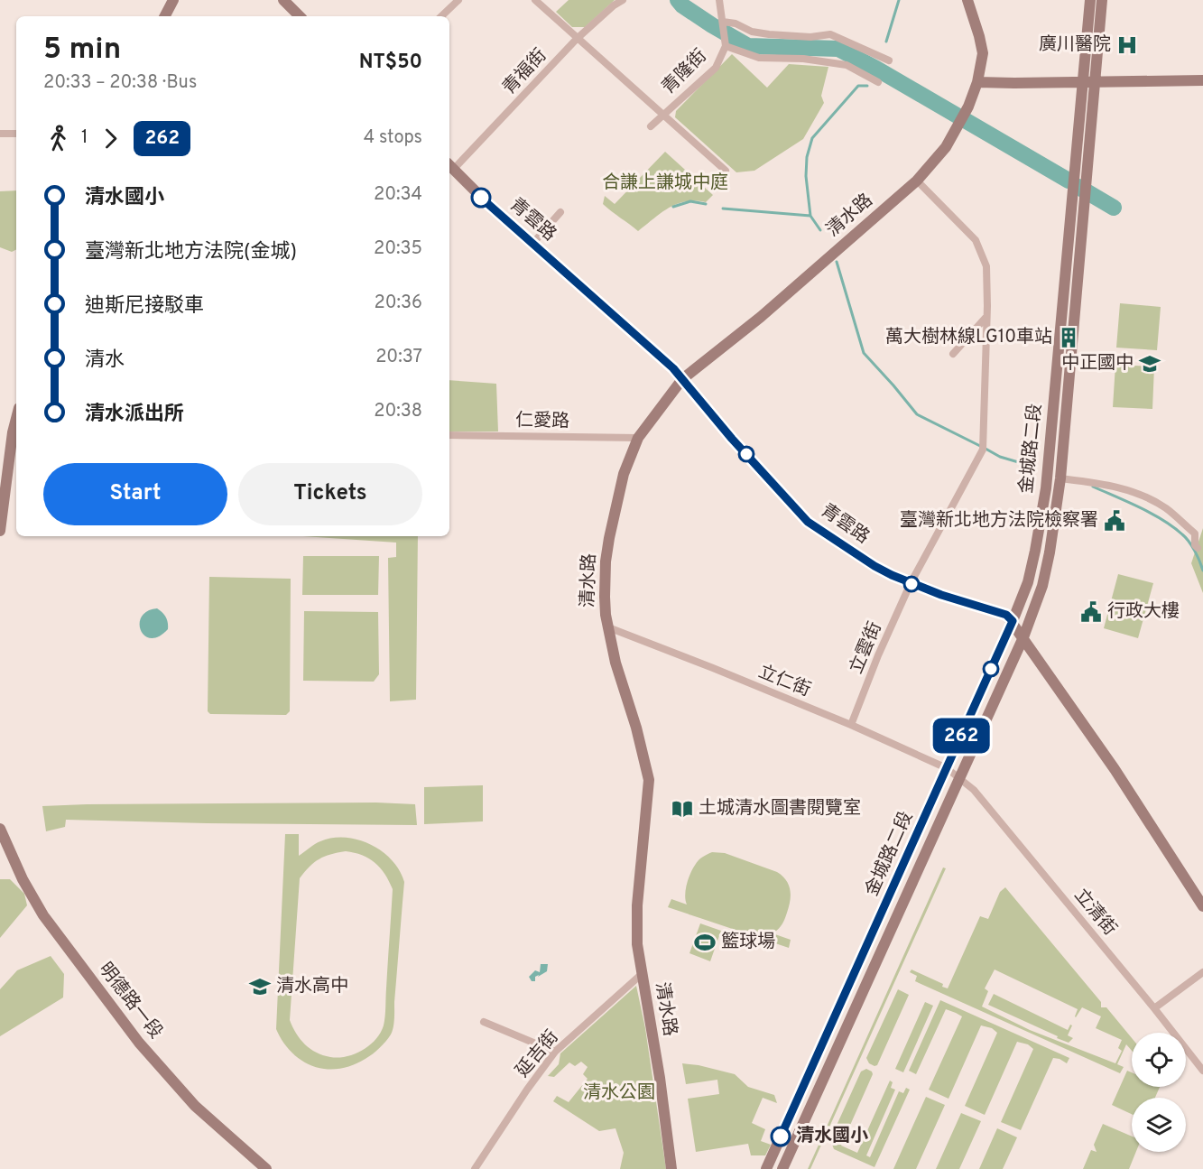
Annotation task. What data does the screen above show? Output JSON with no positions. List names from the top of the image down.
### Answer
{
  "streets": {
    "street": [
      "青福街",
      "青隆街",
      "清水路",
      "青雲路",
      "仁愛路",
      "金城路二段",
      "立雲街",
      "立仁街",
      "立清街",
      "明德路一段",
      "延吉街"
    ]
  },
  "crossings": [
    ["青福街", "青雲路"],
    ["清水路", "青雲路"],
    ["清水路", "仁愛路"],
    ["清水路", "立雲街"],
    ["清水路", "立仁街"],
    ["清水路", "延吉街"],
    ["青雲路", "金城路二段"],
    ["青雲路", "立雲街"],
    ["金城路二段", "立仁街"],
    ["金城路二段", "立清街"],
    ["立雲街", "立仁街"],
    ["立仁街", "立清街"]
  ],
  "parks": ["合謙上謙城中庭", "清水公園"],
  "places": {
    "hospital": ["廣川醫院"],
    "building": ["萬大樹林線LG10車站"],
    "school or university": ["中正國中", "清水高中"],
    "public building": ["臺灣新北地方法院檢察署", "行政大樓"],
    "library": ["土城清水圖書閱覽室"],
    "sports": ["籃球場"],
    "other": ["清水國小"]
  },
  "lines": ["bus line 262"],
  "page": {
    "on_map": "262",
    "heading": ["5 min", "20:33 – 20:38 · Bus", "NT$50"],
    "legs": ["1", "262", "4 stops"],
    "list": [
      {
        "name": "清水國小",
        "value": "20:34"
      },
      {
        "name": "臺灣新北地方法院(金城)",
        "value": "20:35"
      },
      {
        "name": "迪斯尼接駁車",
        "value": "20:36"
      },
      {
        "name": "清水",
        "value": "20:37"
      },
      {
        "name": "清水派出所",
        "value": "20:38"
      }
    ],
    "buttons": ["Start", "Tickets"]
  }
}
